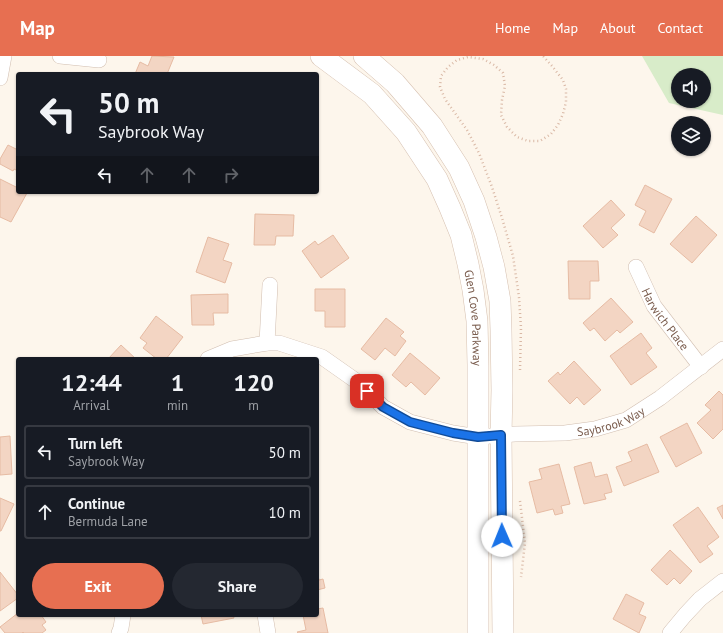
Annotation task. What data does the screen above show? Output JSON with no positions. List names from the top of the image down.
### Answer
{
  "streets": {
    "main road": ["Glen Cove Parkway"],
    "street": ["Harwich Place", "Saybrook Way"]
  },
  "crossings": [
    ["Glen Cove Parkway", "Saybrook Way"],
    ["Harwich Place", "Saybrook Way"]
  ],
  "page": {
    "header": "Map",
    "nav": [
      "Home",
      "Map",
      "About",
      "Contact"
    ],
    "turn": ["50 m", "Saybrook Way"],
    "eta": [
      "12:44",
      "Arrival",
      "1",
      "min",
      "120",
      "m"
    ],
    "list": [
      {
        "name": "Turn left",
        "note": "Saybrook Way",
        "value": "50 m"
      },
      {
        "name": "Continue",
        "note": "Bermuda Lane",
        "value": "10 m"
      }
    ],
    "buttons": ["Exit", "Share"]
  }
}
